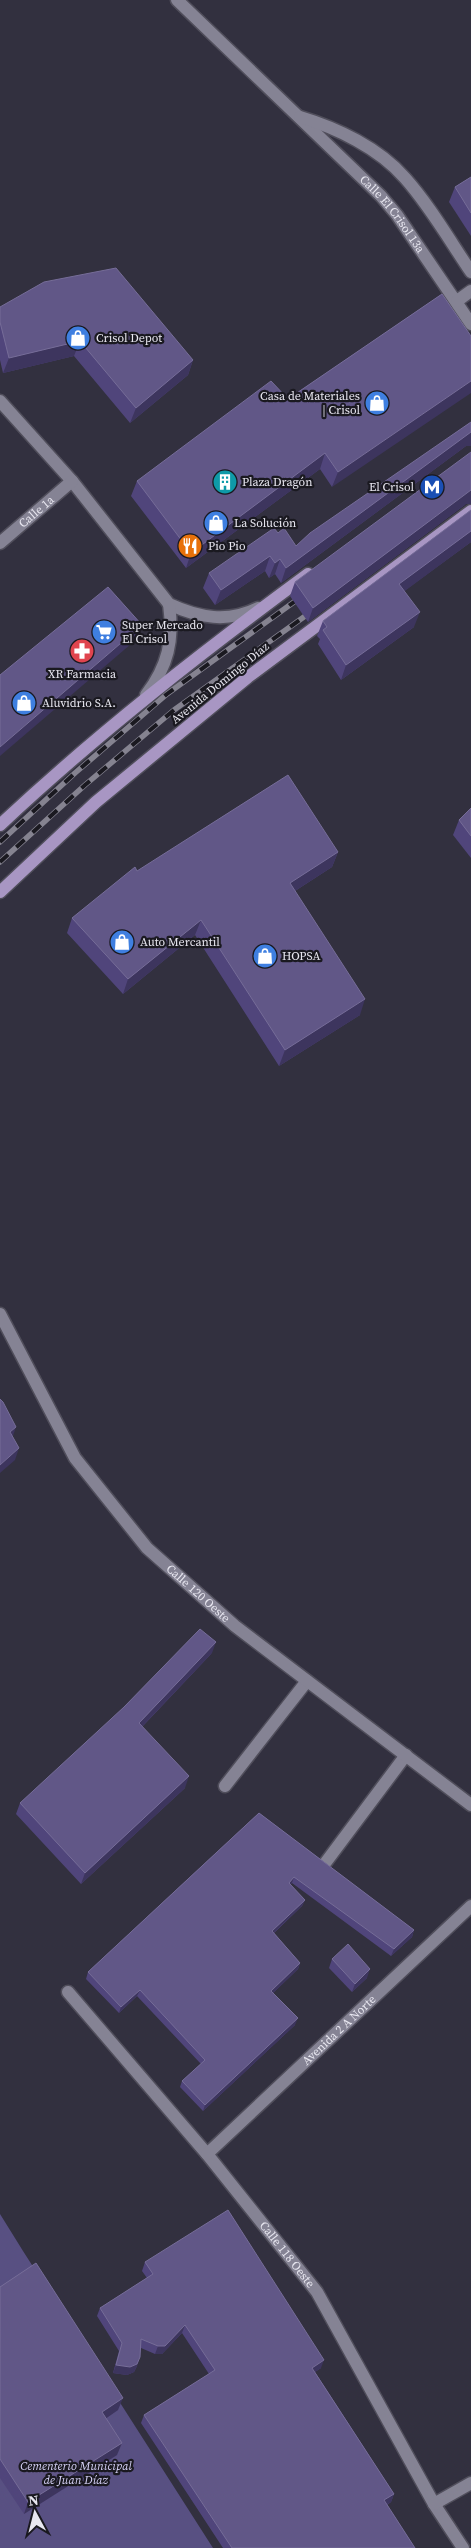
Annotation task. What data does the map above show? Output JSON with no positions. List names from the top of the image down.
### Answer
{
  "streets": {
    "main road": ["Avenida Domingo Díaz"],
    "street": [
      "Calle El Crisol 13a",
      "Calle 1a",
      "Calle 120 Oeste",
      "Avenida 2 A Norte",
      "Calle 118 Oeste"
    ]
  },
  "crossings": [
    ["Avenida 2 A Norte", "Calle 118 Oeste"]
  ],
  "parks": ["Cementerio Municipal de Juan Díaz"],
  "places": {
    "shop": [
      "Crisol Depot",
      "Casa de Materiales | Crisol",
      "La Solución",
      "Aluvidrio S.A.",
      "Auto Mercantil",
      "HOPSA"
    ],
    "building": ["Plaza Dragón"],
    "metro station": ["El Crisol"],
    "restaurant": ["Pio Pio"],
    "supermarket": ["Super Mercado El Crisol"],
    "pharmacy": ["XR Farmacia"]
  },
  "north": "top"
}
